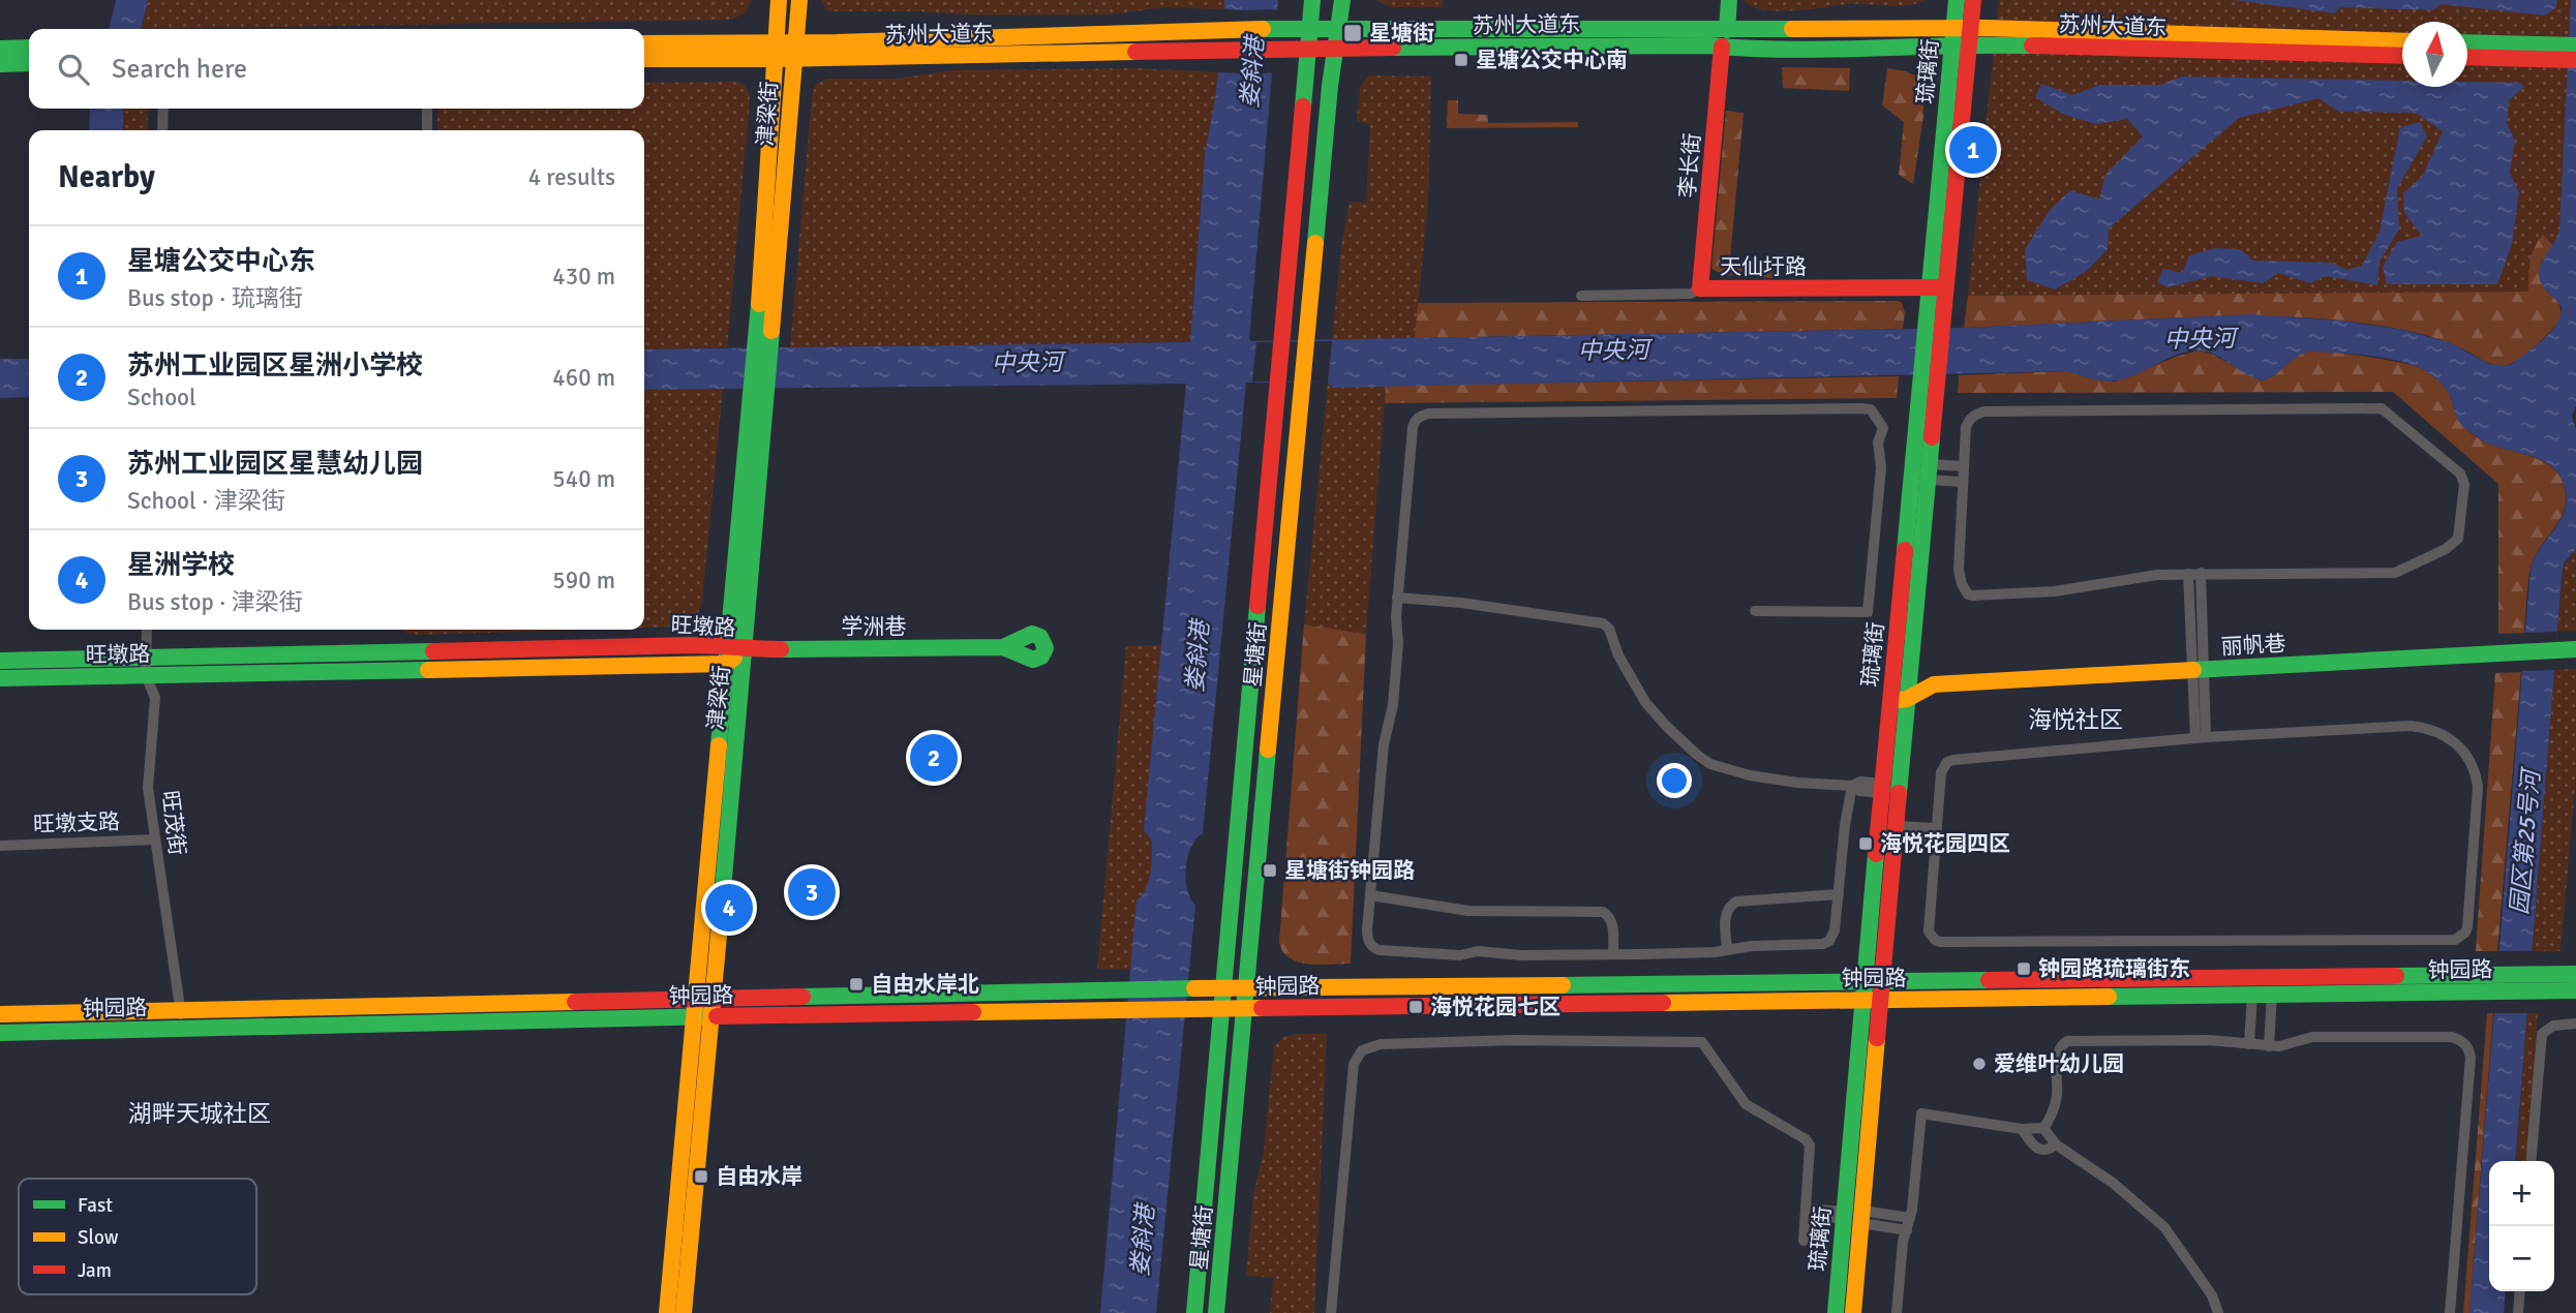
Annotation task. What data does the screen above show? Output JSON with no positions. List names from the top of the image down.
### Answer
{
  "streets": {
    "main road": [
      "苏州大道东",
      "琉璃街",
      "津梁街",
      "李长街",
      "天仙圩路",
      "旺墩路",
      "学洲巷",
      "丽帆巷",
      "星塘街",
      "钟园路"
    ],
    "street": ["旺墩支路", "旺茂街"]
  },
  "crossings": [
    ["苏州大道东", "琉璃街"],
    ["苏州大道东", "津梁街"],
    ["苏州大道东", "李长街"],
    ["苏州大道东", "星塘街"],
    ["琉璃街", "天仙圩路"],
    ["琉璃街", "丽帆巷"],
    ["琉璃街", "钟园路"],
    ["津梁街", "旺墩路"],
    ["津梁街", "学洲巷"],
    ["津梁街", "钟园路"],
    ["李长街", "天仙圩路"],
    ["旺墩路", "学洲巷"],
    ["旺墩路", "旺茂街"],
    ["星塘街", "钟园路"],
    ["旺墩支路", "旺茂街"],
    ["旺茂街", "钟园路"]
  ],
  "districts": ["海悦社区", "湖畔天城社区"],
  "water": ["娄斜港", "中央河", "园区第25号河"],
  "places": {
    "transit": [
      "星塘街",
      "星塘公交中心南",
      "海悦花园四区",
      "星塘街钟园路",
      "钟园路琉璃街东",
      "自由水岸北",
      "海悦花园七区",
      "自由水岸"
    ],
    "other": ["爱维叶幼儿园"]
  },
  "legend": ["Fast", "Slow", "Jam"],
  "north": "top",
  "page": {
    "search": "Search here",
    "pins": [
      "1",
      "2",
      "3",
      "4"
    ],
    "heading": ["Nearby", "4 results"],
    "list": [
      {
        "mark": "1",
        "name": "星塘公交中心东",
        "note": "Bus stop · 琉璃街",
        "value": "430 m"
      },
      {
        "mark": "2",
        "name": "苏州工业园区星洲小学校",
        "note": "School",
        "value": "460 m"
      },
      {
        "mark": "3",
        "name": "苏州工业园区星慧幼儿园",
        "note": "School · 津梁街",
        "value": "540 m"
      },
      {
        "mark": "4",
        "name": "星洲学校",
        "note": "Bus stop · 津梁街",
        "value": "590 m"
      }
    ],
    "map_buttons": ["+", "−"]
  }
}
